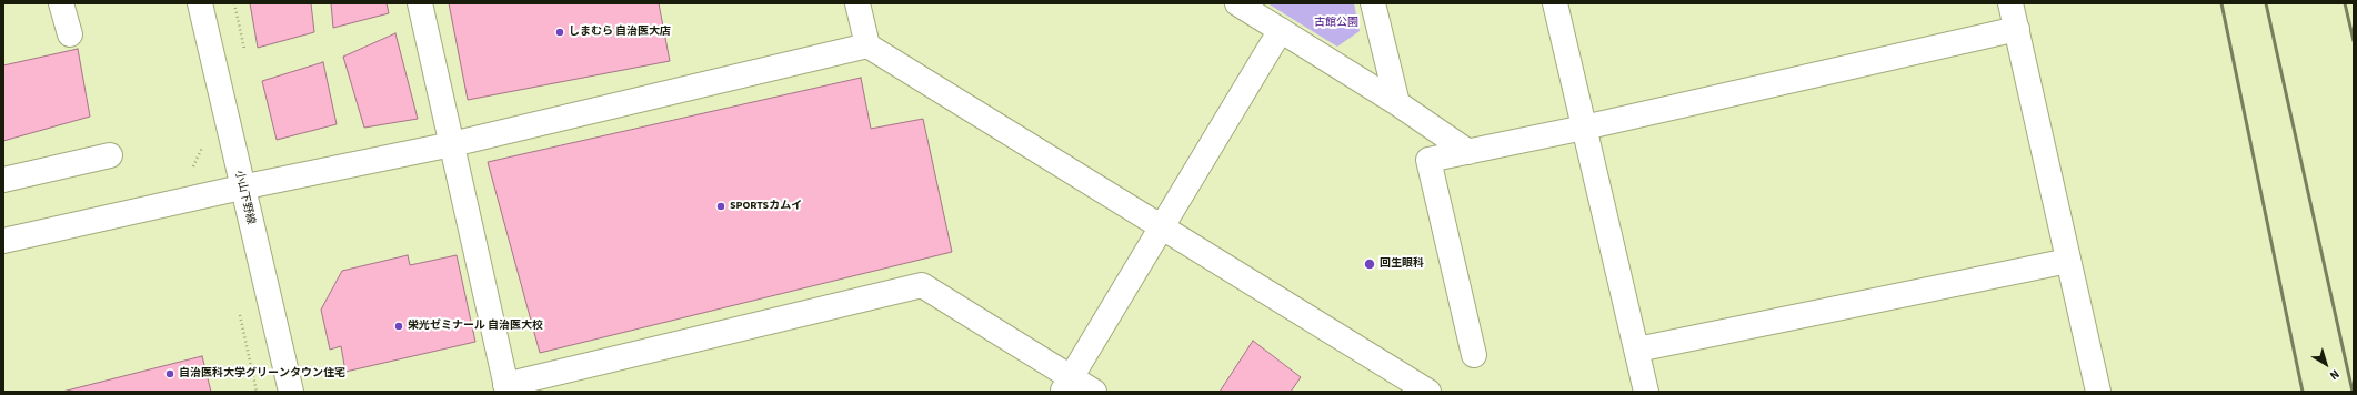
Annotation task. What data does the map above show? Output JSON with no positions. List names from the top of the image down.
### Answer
{
  "streets": {
    "street": ["小山下野線"]
  },
  "parks": ["古館公園"],
  "places": [
    "しまむら 自治医大店",
    "SPORTSカムイ",
    "回生眼科",
    "栄光ゼミナール 自治医大校",
    "自治医科大学グリーンタウン住宅"
  ],
  "north": "bottom right"
}
